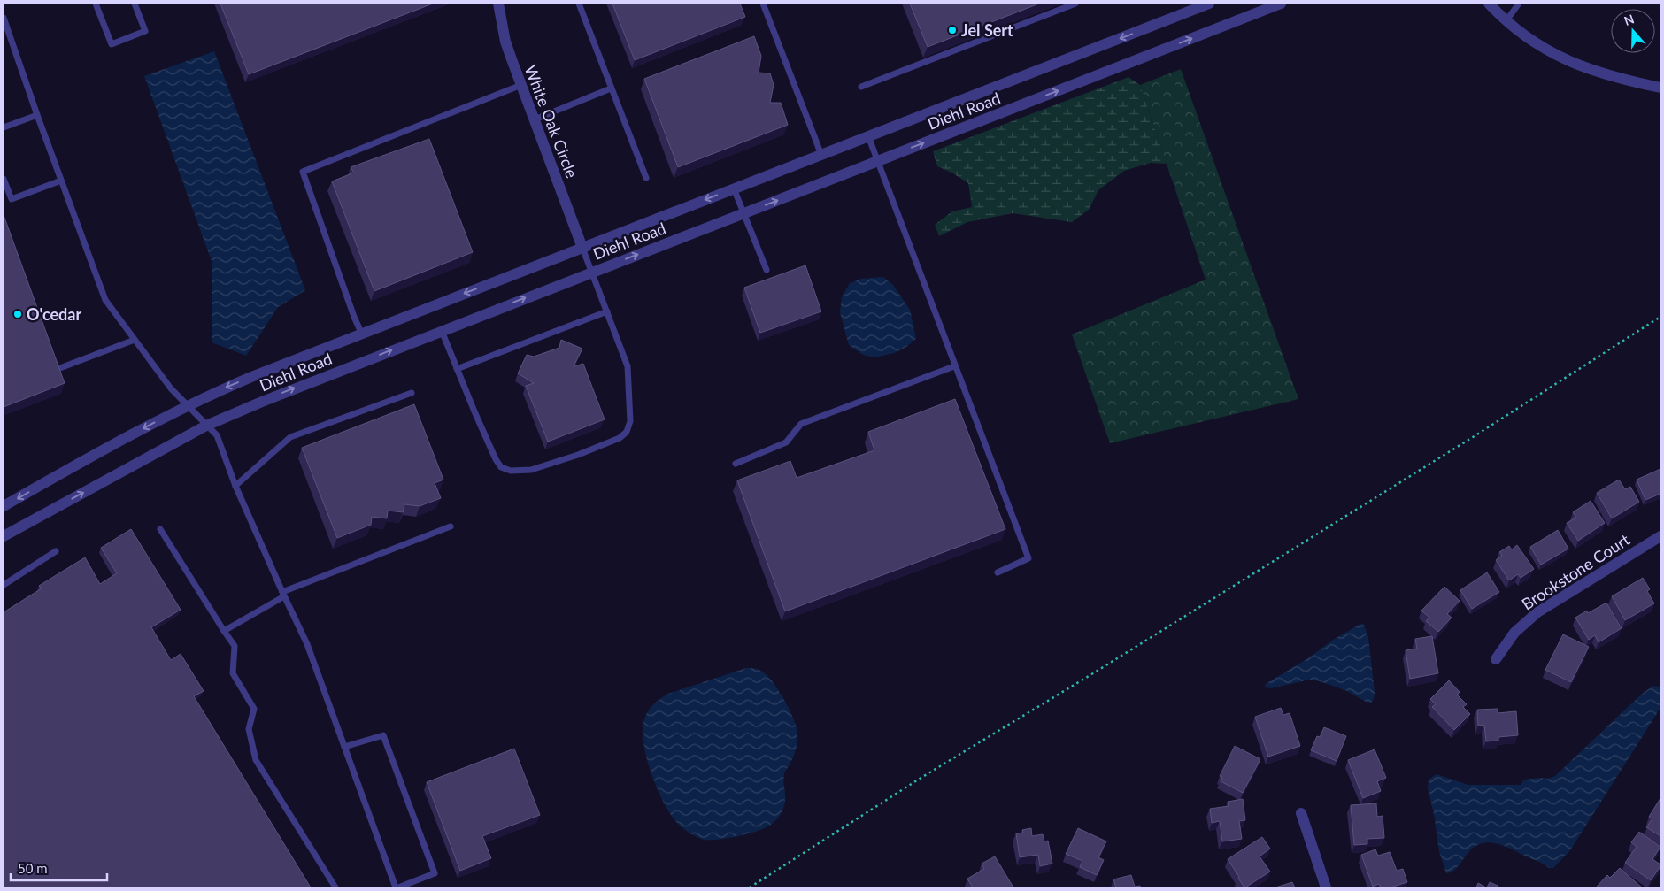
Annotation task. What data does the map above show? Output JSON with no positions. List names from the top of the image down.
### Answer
{
  "streets": {
    "street": ["Diehl Road", "White Oak Circle", "Brookstone Court"]
  },
  "crossings": [
    ["Diehl Road", "White Oak Circle"]
  ],
  "places": ["Jel Sert", "O'cedar"],
  "scale_bar": "50 m",
  "north": "top"
}
